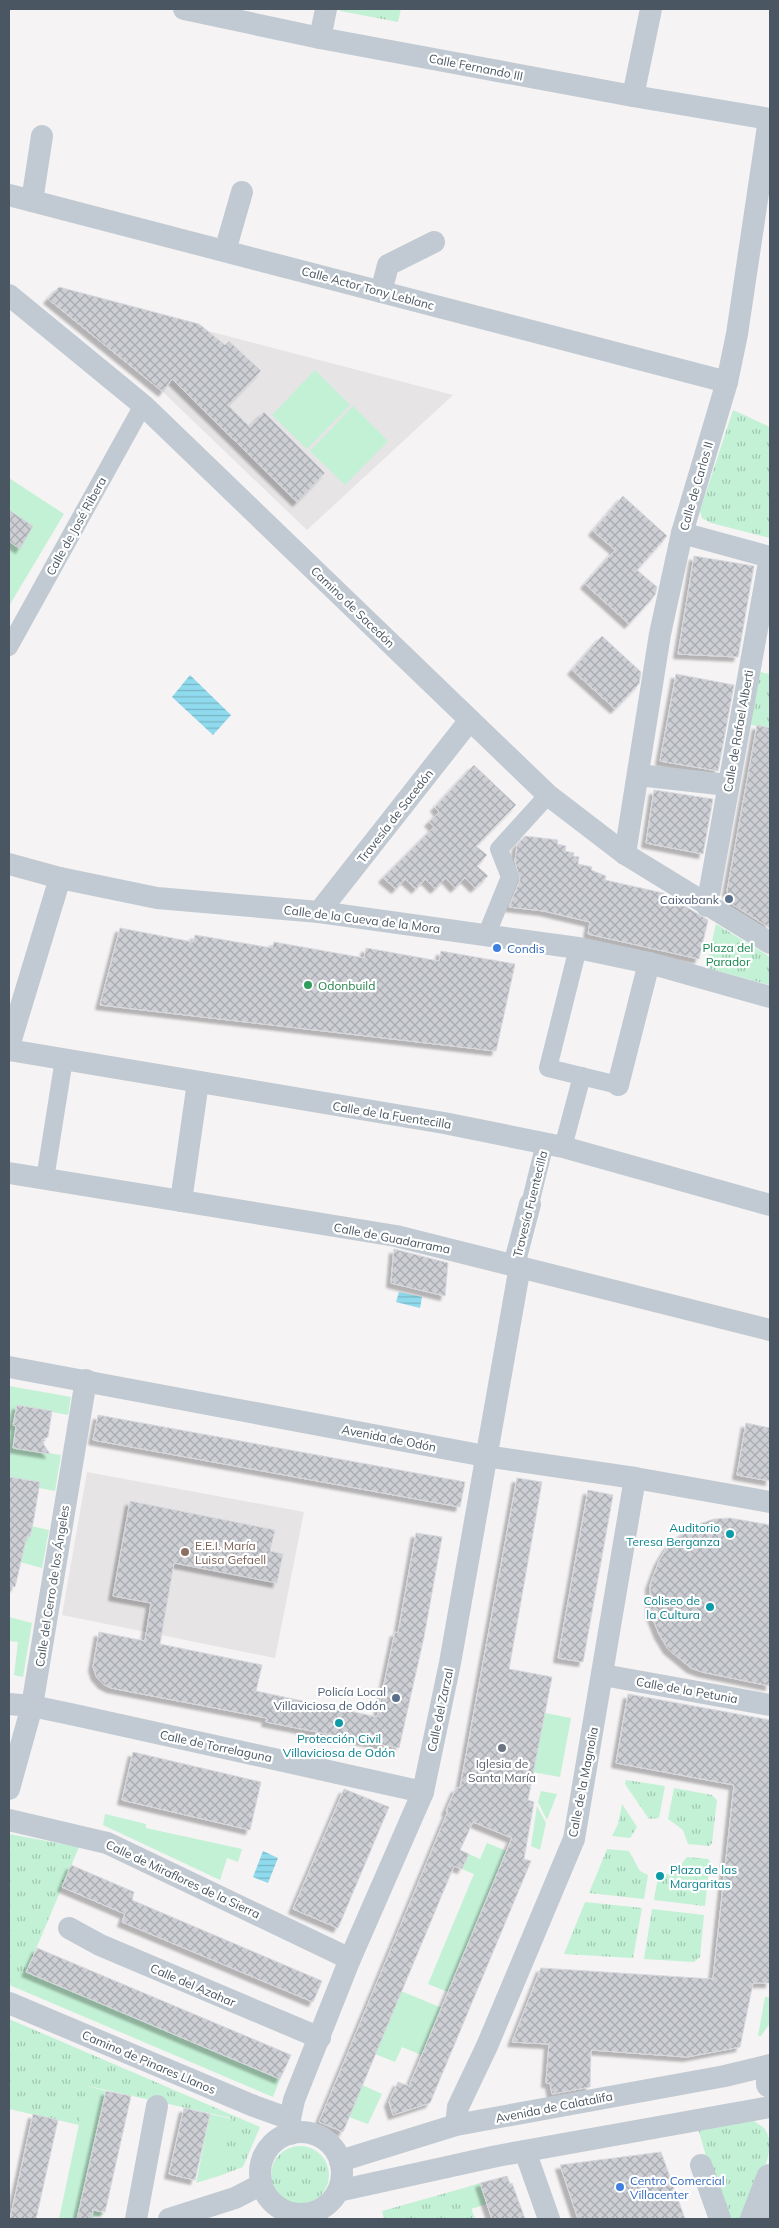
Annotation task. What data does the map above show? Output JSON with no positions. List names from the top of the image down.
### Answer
{
  "streets": {
    "street": [
      "Calle Fernando III",
      "Calle Actor Tony Leblanc",
      "Calle de Carlos II",
      "Calle de José Ribera",
      "Camino de Sacedón",
      "Calle de Rafael Alberti",
      "Travesía de Sacedón",
      "Calle de la Cueva de la Mora",
      "Calle de la Fuentecilla",
      "Travesía Fuentecilla",
      "Calle de Guadarrama",
      "Avenida de Odón",
      "Calle del Cerro de los Ángeles",
      "Calle de la Petunia",
      "Calle del Zarzal",
      "Calle de Torrelaguna",
      "Calle de la Magnolia",
      "Calle de Miraflores de la Sierra",
      "Calle del Azahar",
      "Camino de Pinares Llanos",
      "Avenida de Calatalifa"
    ]
  },
  "crossings": [
    ["Calle Fernando III", "Calle de Carlos II"],
    ["Calle Actor Tony Leblanc", "Calle de Carlos II"],
    ["Calle de Carlos II", "Camino de Sacedón"],
    ["Calle de José Ribera", "Camino de Sacedón"],
    ["Camino de Sacedón", "Calle de Rafael Alberti"],
    ["Camino de Sacedón", "Travesía de Sacedón"],
    ["Travesía de Sacedón", "Calle de la Cueva de la Mora"],
    ["Calle de la Fuentecilla", "Travesía Fuentecilla"],
    ["Travesía Fuentecilla", "Calle de Guadarrama"],
    ["Travesía Fuentecilla", "Calle del Zarzal"],
    ["Calle de Guadarrama", "Calle del Zarzal"],
    ["Avenida de Odón", "Calle del Cerro de los Ángeles"],
    ["Avenida de Odón", "Calle del Zarzal"],
    ["Avenida de Odón", "Calle de la Magnolia"],
    ["Calle del Cerro de los Ángeles", "Calle de Torrelaguna"],
    ["Calle de la Petunia", "Calle de la Magnolia"],
    ["Calle del Zarzal", "Calle de Torrelaguna"],
    ["Calle del Zarzal", "Calle de Miraflores de la Sierra"],
    ["Calle del Zarzal", "Calle del Azahar"],
    ["Calle del Zarzal", "Camino de Pinares Llanos"],
    ["Calle del Zarzal", "Avenida de Calatalifa"],
    ["Calle de la Magnolia", "Avenida de Calatalifa"],
    ["Camino de Pinares Llanos", "Avenida de Calatalifa"]
  ],
  "parks": ["Plaza del Parador"],
  "places": [
    "Caixabank",
    "Condis",
    "Odonbuild",
    "Auditorio Teresa Berganza",
    "E.E.I. María Luisa Gefaell",
    "Coliseo de la Cultura",
    "Policía Local Villaviciosa de Odón",
    "Protección Civil Villaviciosa de Odón",
    "Iglesia de Santa María",
    "Plaza de las Margaritas",
    "Centro Comercial Villacenter"
  ]
}
